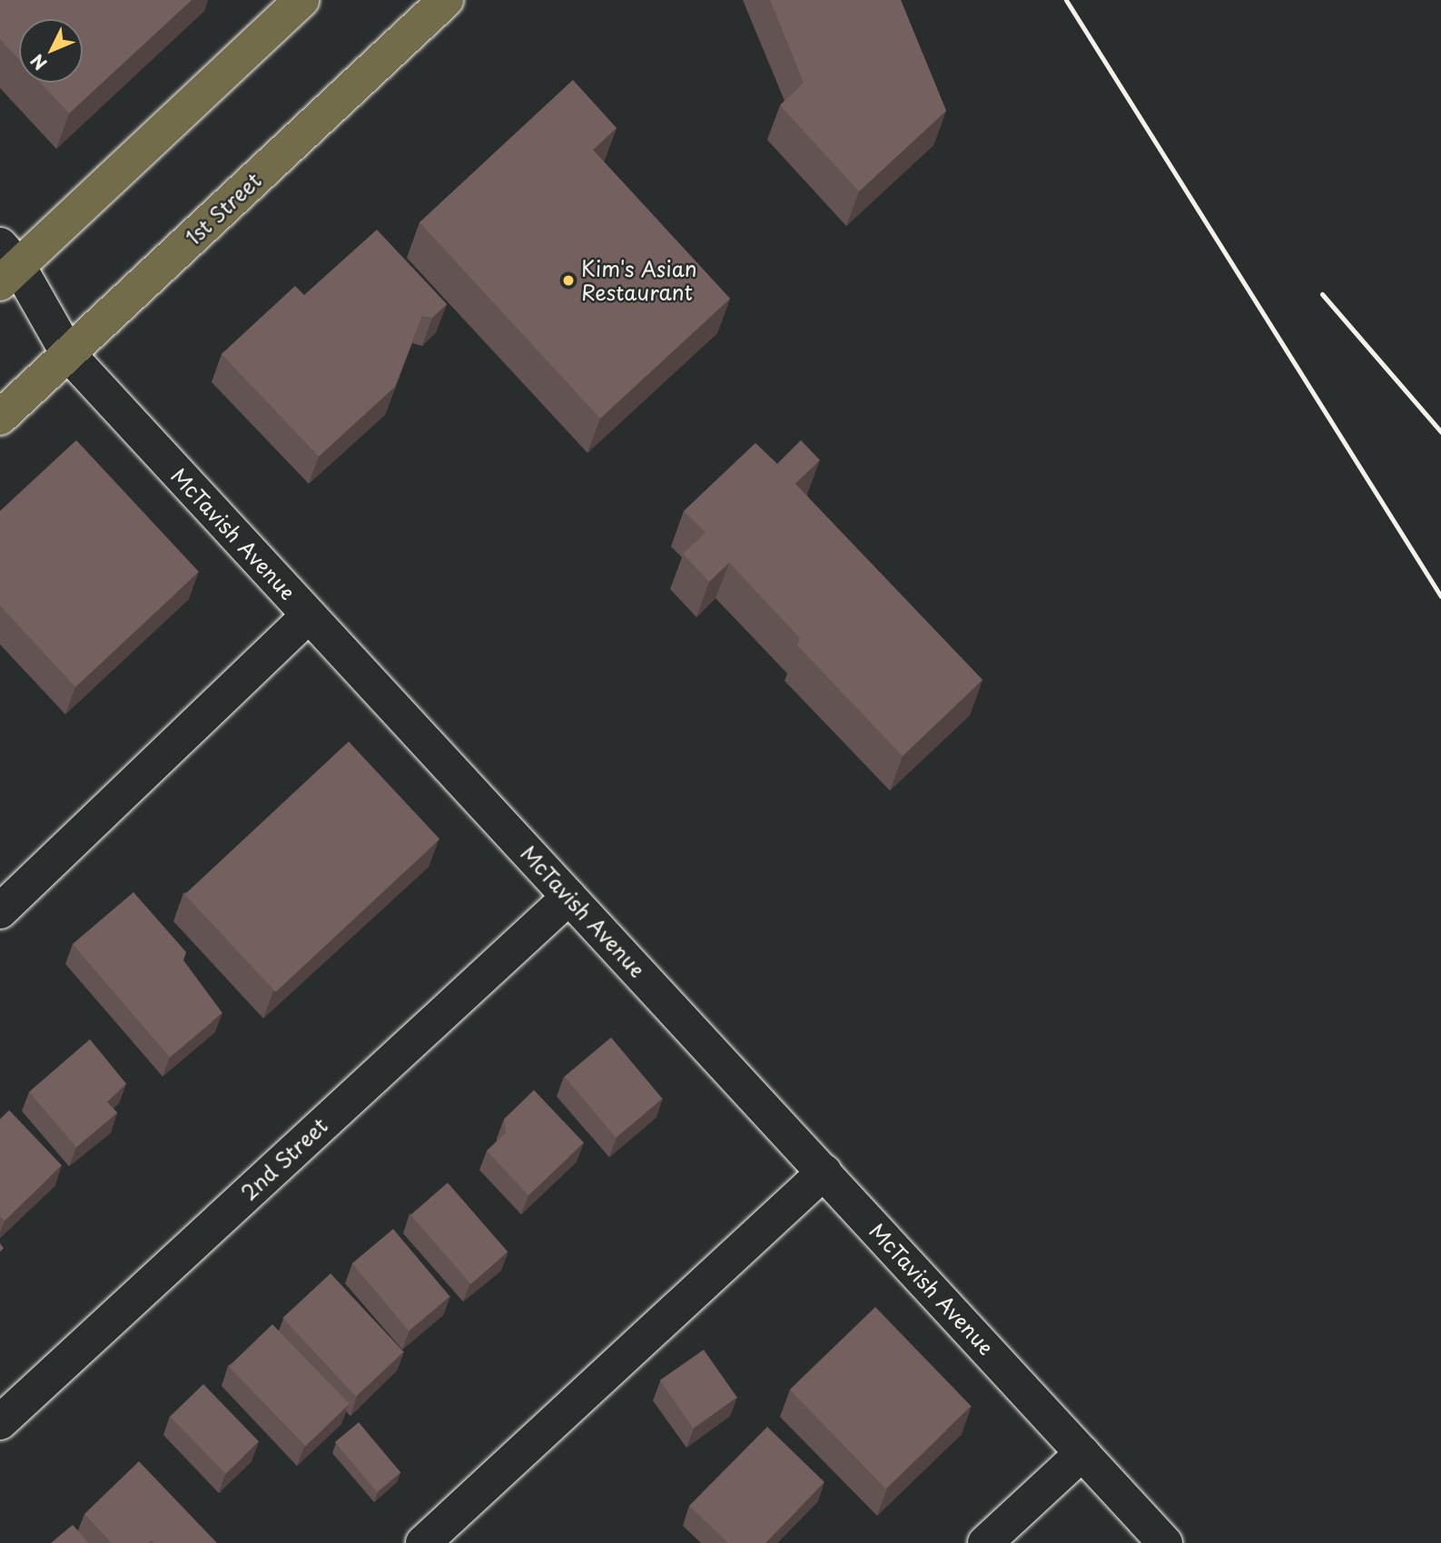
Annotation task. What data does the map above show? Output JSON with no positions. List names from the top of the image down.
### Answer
{
  "streets": {
    "main road": ["1st Street"],
    "street": ["McTavish Avenue", "2nd Street"]
  },
  "crossings": [
    ["1st Street", "McTavish Avenue"],
    ["McTavish Avenue", "2nd Street"]
  ],
  "places": ["Kim's Asian Restaurant"],
  "north": "bottom left"
}
